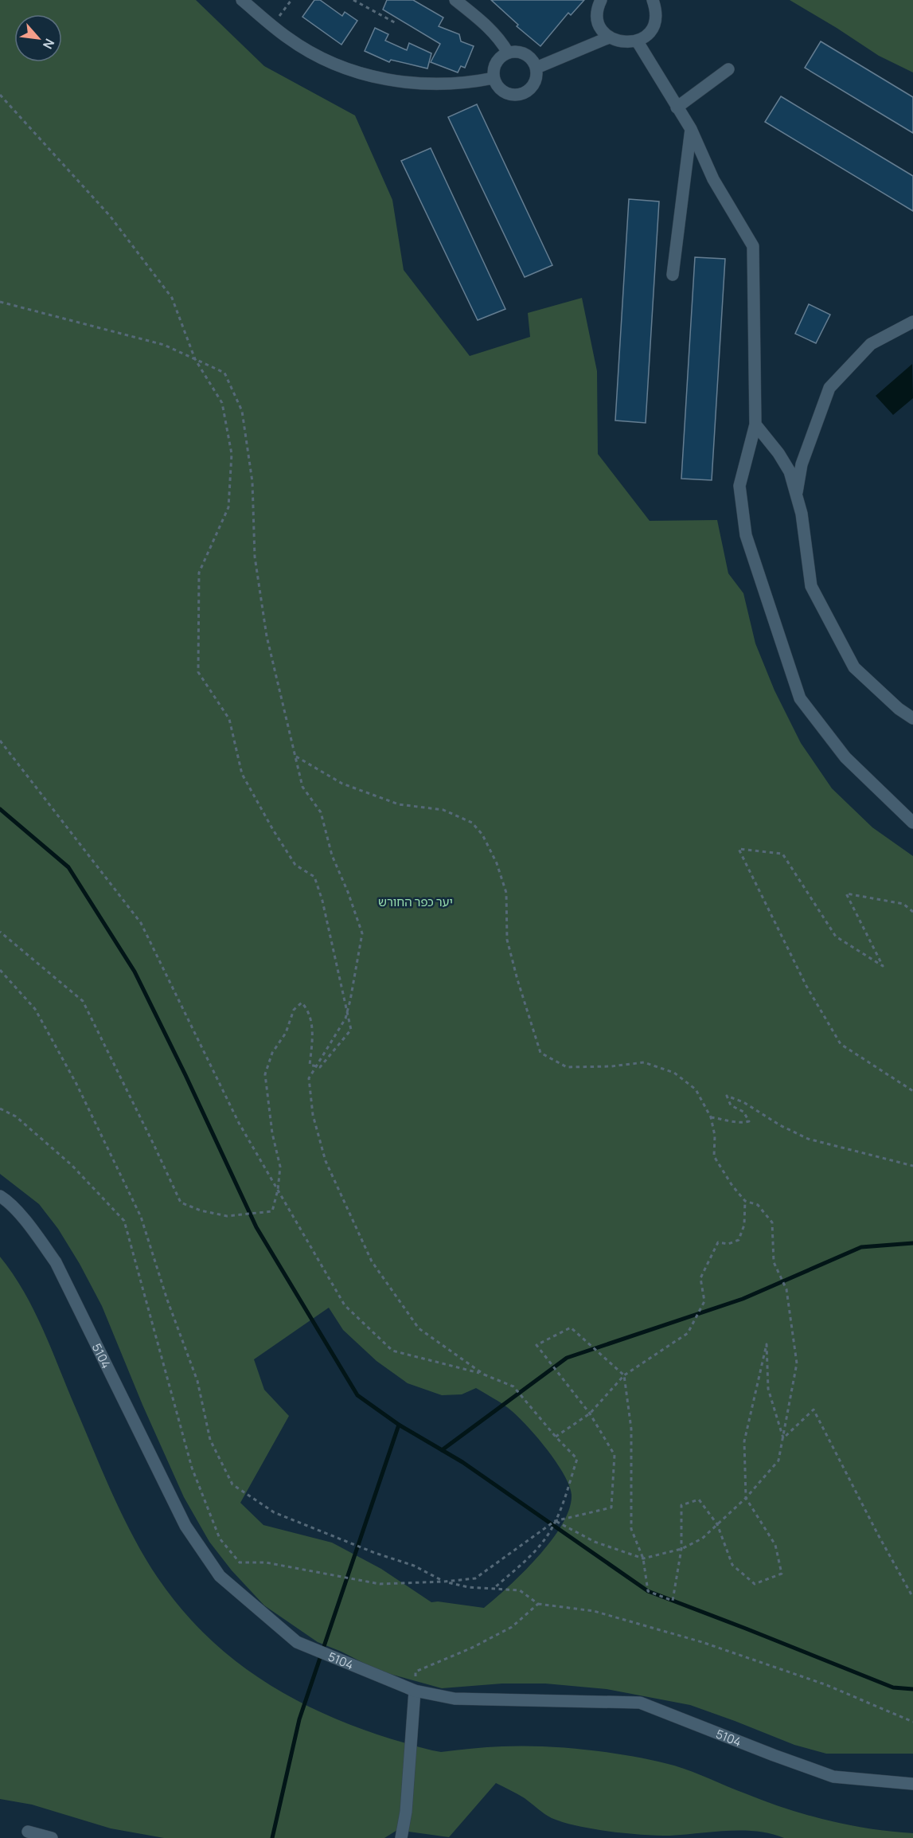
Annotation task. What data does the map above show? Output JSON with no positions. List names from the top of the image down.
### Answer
{
  "streets": {
    "street": ["5104"]
  },
  "parks": ["יער כפר החורש"],
  "north": "bottom right"
}
